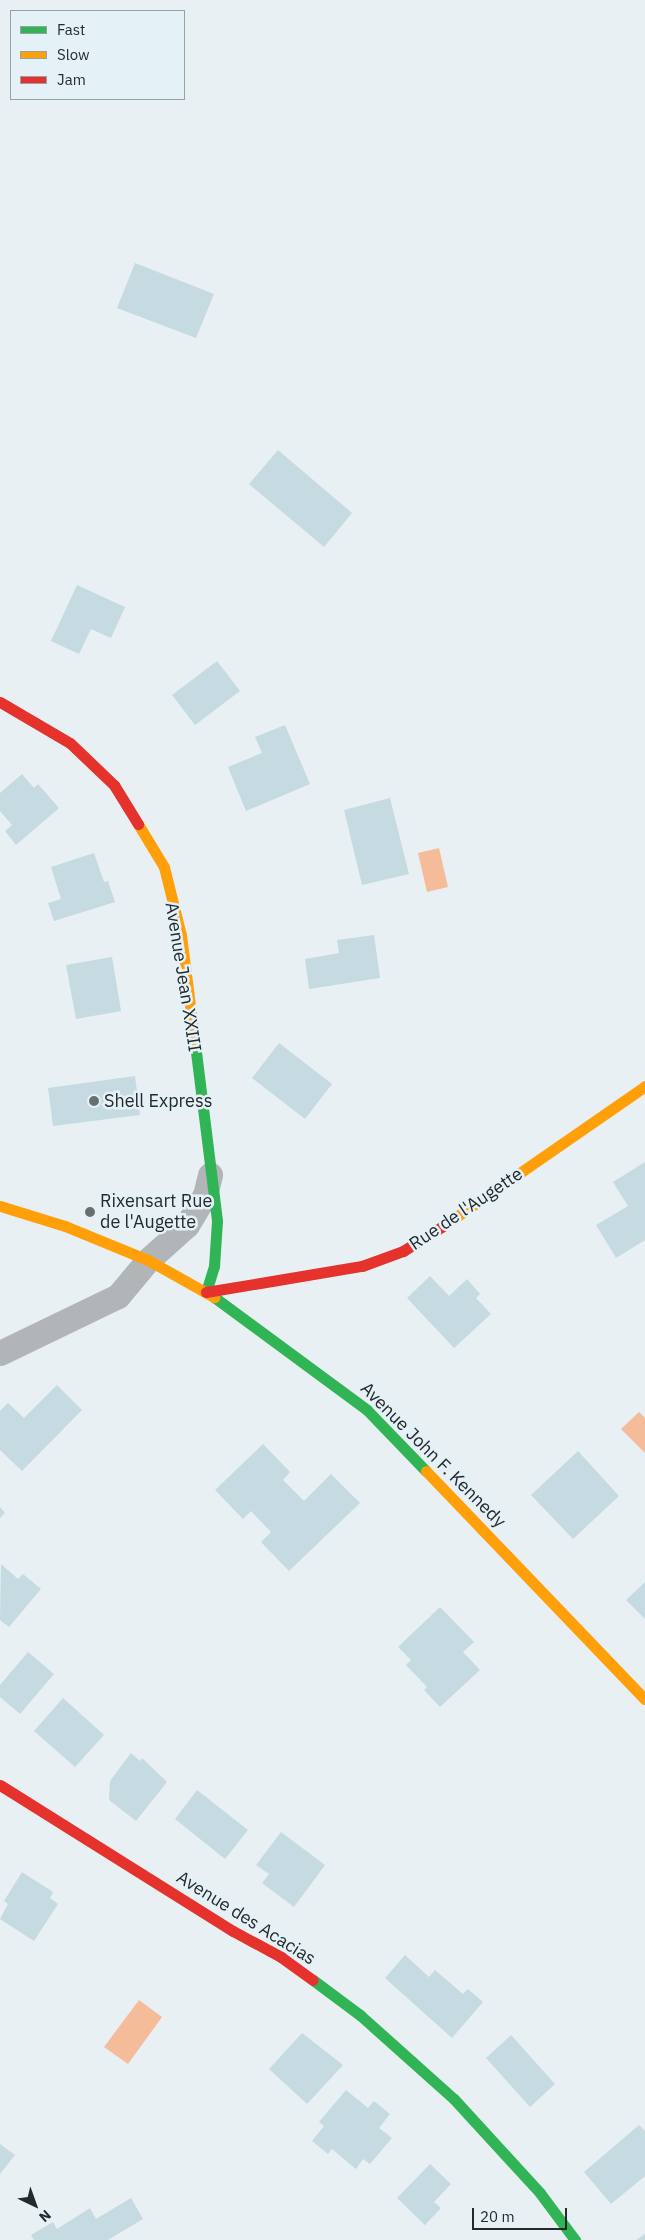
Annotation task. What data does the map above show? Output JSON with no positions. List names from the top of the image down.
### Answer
{
  "streets": {
    "street": [
      "Avenue Jean XXIII",
      "Rue de l'Augette",
      "Avenue John F. Kennedy",
      "Avenue des Acacias"
    ]
  },
  "crossings": [
    ["Avenue Jean XXIII", "Rue de l'Augette"],
    ["Avenue Jean XXIII", "Avenue John F. Kennedy"],
    ["Rue de l'Augette", "Avenue John F. Kennedy"]
  ],
  "places": ["Shell Express", "Rixensart Rue de l'Augette"],
  "legend": ["Fast", "Slow", "Jam"],
  "scale_bar": "20 m",
  "north": "bottom right"
}
